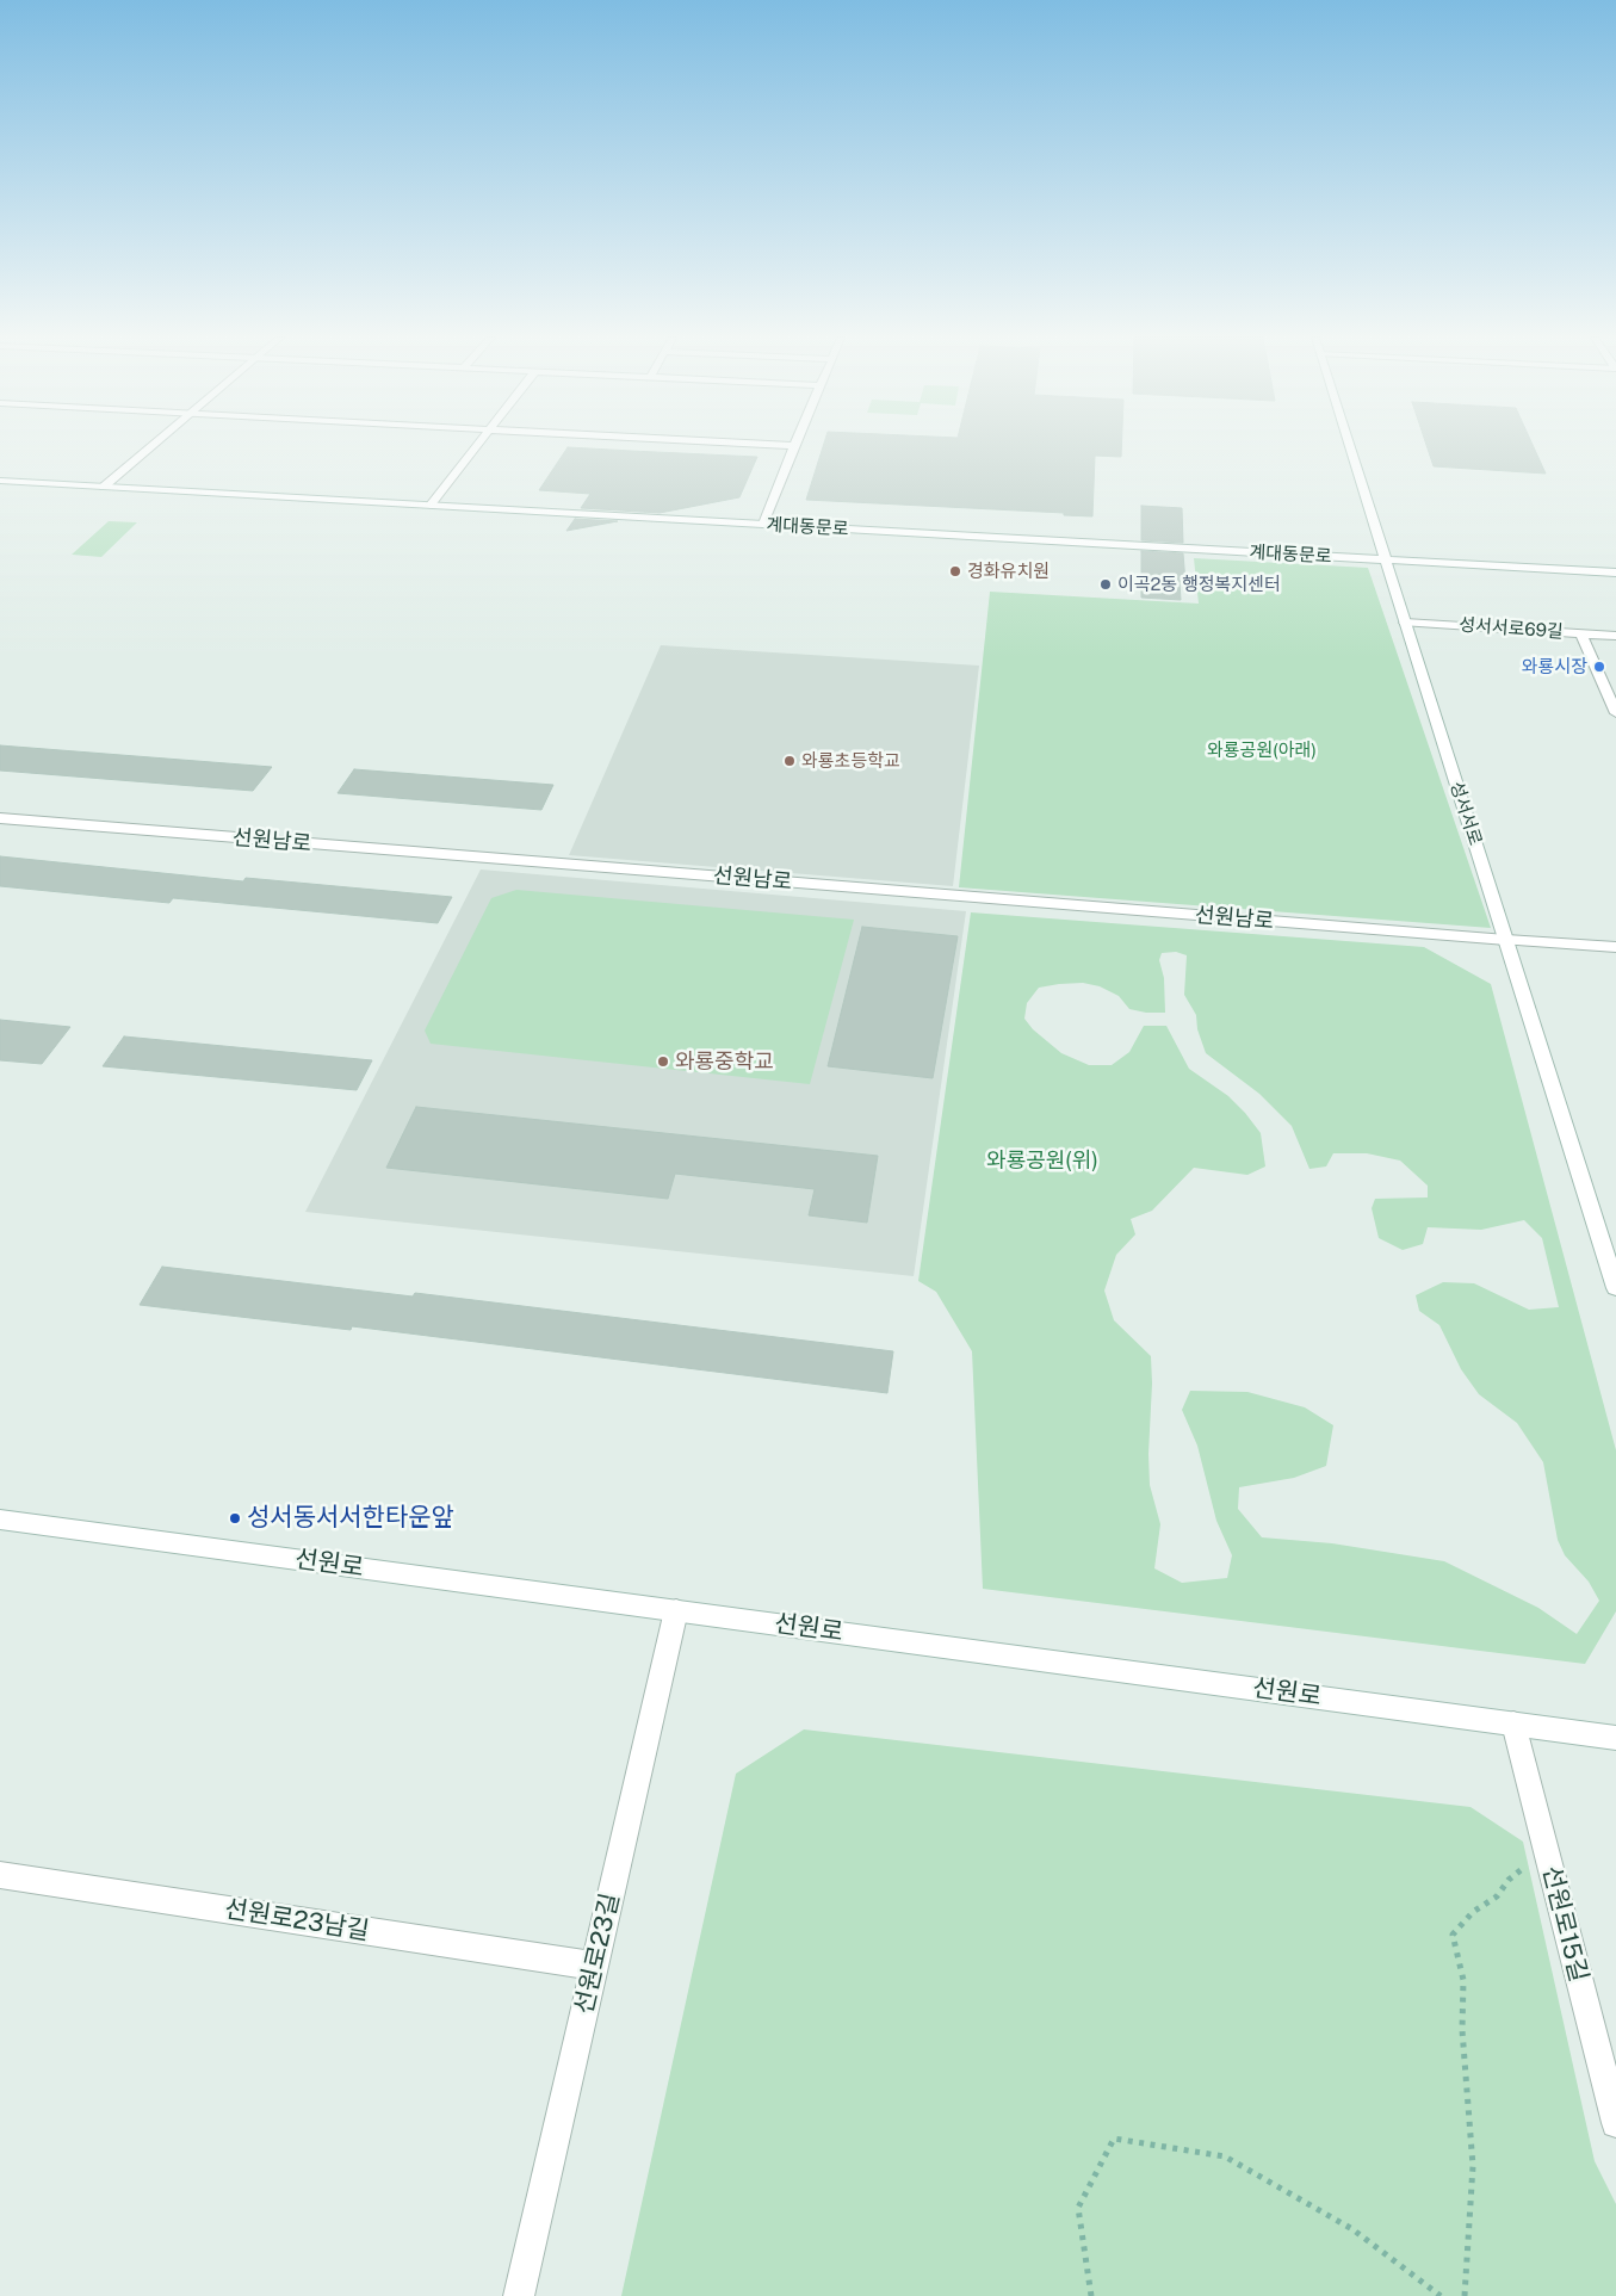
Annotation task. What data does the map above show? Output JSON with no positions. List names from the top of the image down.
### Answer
{
  "streets": {
    "street": [
      "계대동문로",
      "성서서로69길",
      "성서서로",
      "선원남로",
      "선원로",
      "선원로23남길",
      "선원로15길",
      "선원로23길"
    ]
  },
  "crossings": [
    ["계대동문로", "성서서로"],
    ["성서서로69길", "성서서로"],
    ["성서서로", "선원남로"],
    ["선원로", "선원로15길"],
    ["선원로", "선원로23길"],
    ["선원로23남길", "선원로23길"]
  ],
  "parks": ["와룡공원(아래)", "와룡공원(위)"],
  "places": [
    "경화유치원",
    "이곡2동 행정복지센터",
    "와룡시장",
    "와룡초등학교",
    "와룡중학교",
    "성서동서서한타운앞"
  ]
}
